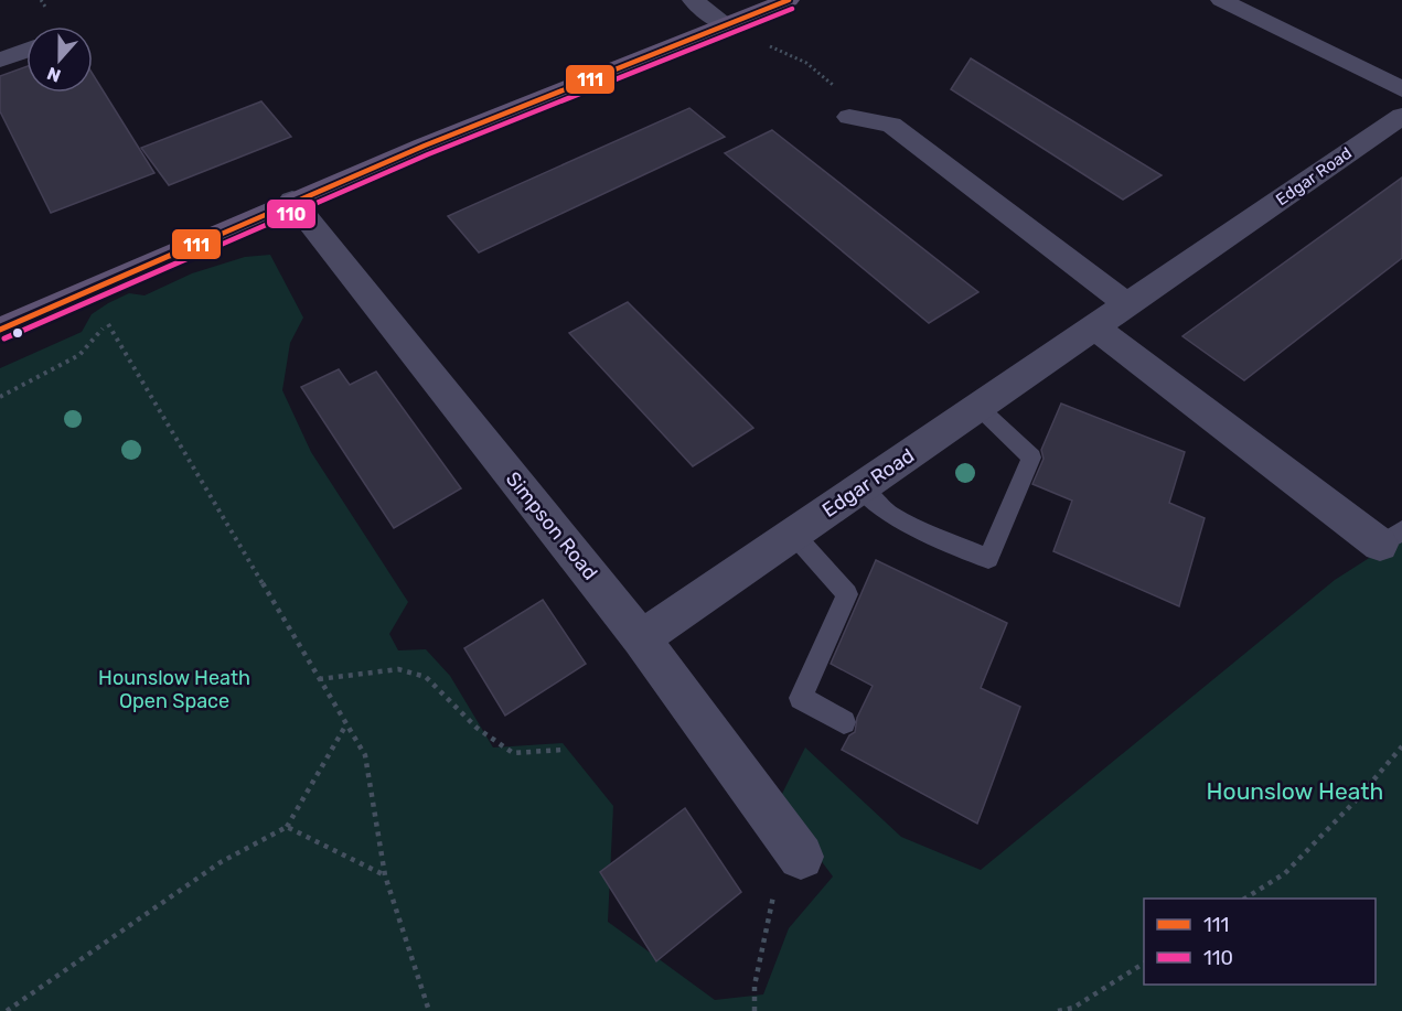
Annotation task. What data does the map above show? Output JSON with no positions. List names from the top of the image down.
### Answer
{
  "streets": {
    "street": ["Edgar Road", "Simpson Road"]
  },
  "crossings": [
    ["Edgar Road", "Simpson Road"]
  ],
  "parks": ["Hounslow Heath Open Space", "Hounslow Heath"],
  "lines": ["transit line 111", "transit line 110"],
  "legend": ["111", "110"],
  "north": "bottom"
}
